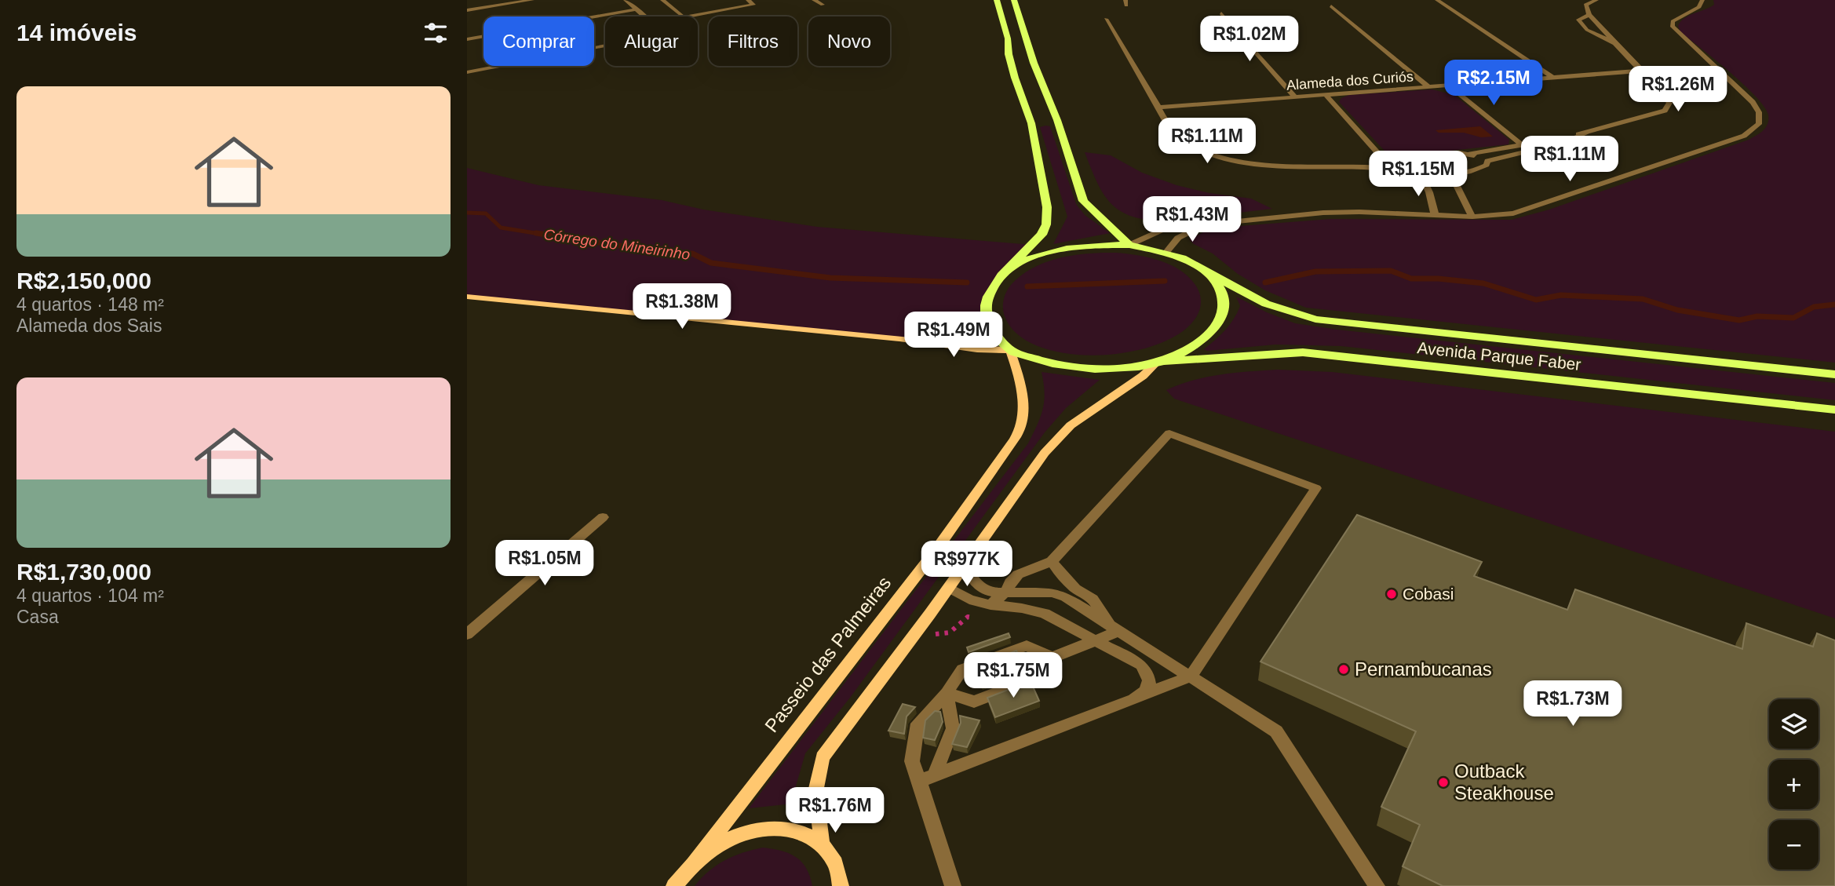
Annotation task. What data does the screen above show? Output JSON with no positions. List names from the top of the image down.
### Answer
{
  "streets": {
    "main road": ["Avenida Parque Faber"],
    "street": ["Alameda dos Curiós", "Passeio das Palmeiras"]
  },
  "water": ["Córrego do Mineirinho"],
  "places": ["Cobasi", "Pernambucanas", "Outback Steakhouse"],
  "page": {
    "heading": "14 imóveis",
    "price": [
      "R$1.02M",
      "R$2.15M",
      "R$1.26M",
      "R$1.11M",
      "R$1.11M",
      "R$1.15M",
      "R$1.43M",
      "R$1.38M",
      "R$1.49M",
      "R$1.05M",
      "R$977K",
      "R$1.75M",
      "R$1.73M",
      "R$1.76M"
    ],
    "chip": [
      "Comprar",
      "Alugar",
      "Filtros",
      "Novo"
    ],
    "list": [
      {
        "name": "R$2,150,000",
        "note": "4 quartos · 148 m² · Alameda dos Sais"
      },
      {
        "name": "R$1,730,000",
        "note": "4 quartos · 104 m² · Casa"
      }
    ],
    "map_buttons": ["+", "−"]
  }
}
